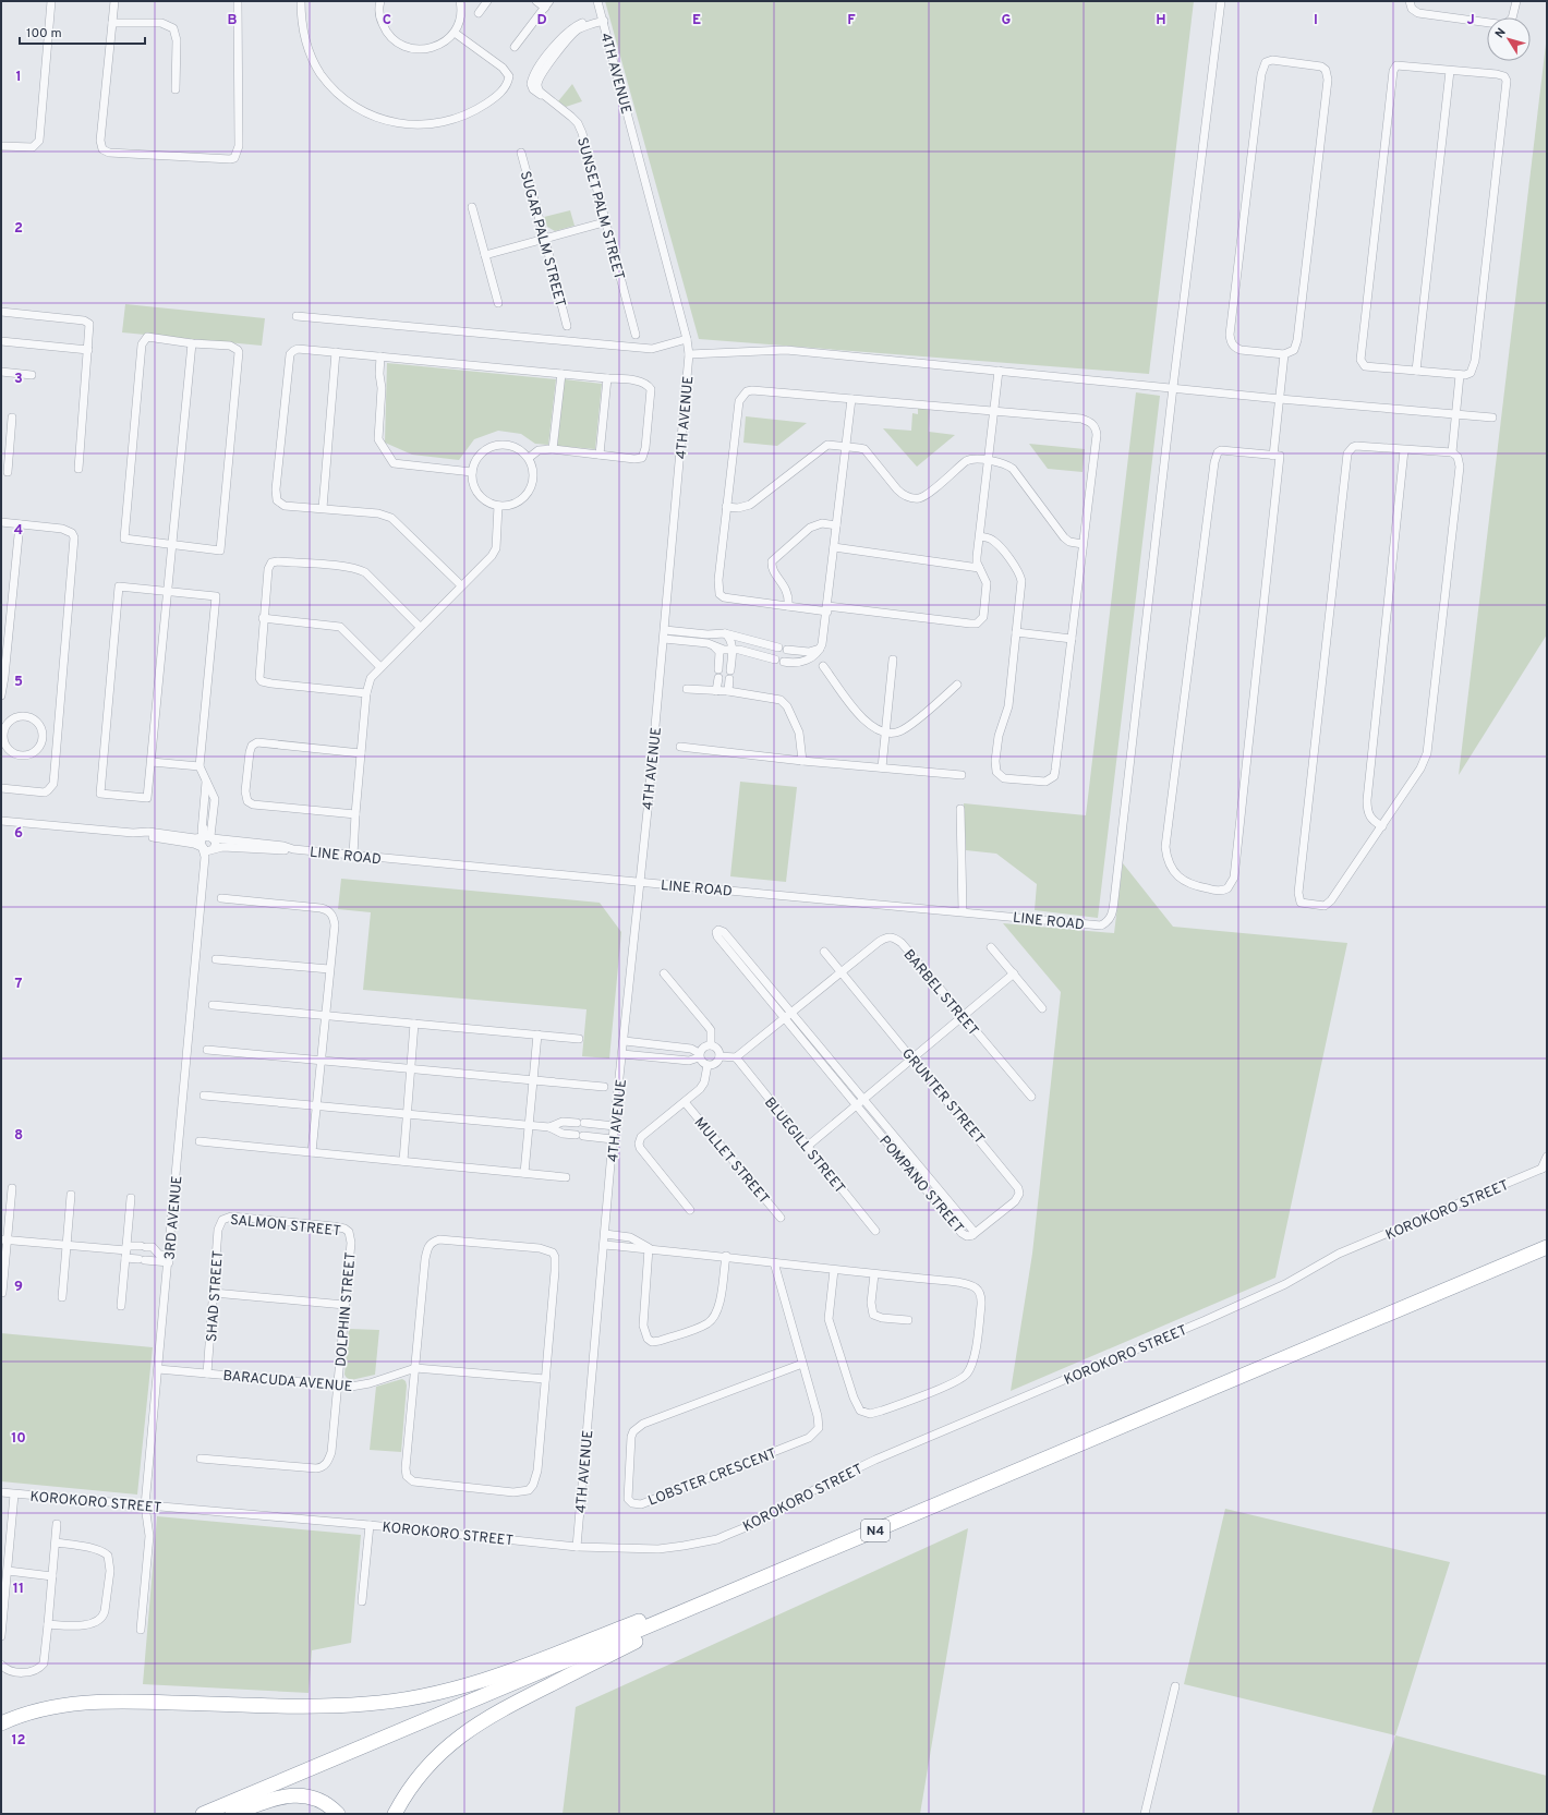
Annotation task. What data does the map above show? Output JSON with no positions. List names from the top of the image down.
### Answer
{
  "streets": {
    "highway": ["N4"],
    "street": [
      "4TH AVENUE",
      "SUNSET PALM STREET",
      "SUGAR PALM STREET",
      "LINE ROAD",
      "BARBEL STREET",
      "GRUNTER STREET",
      "BLUEGILL STREET",
      "MULLET STREET",
      "POMPANO STREET",
      "KOROKORO STREET",
      "3RD AVENUE",
      "SALMON STREET",
      "SHAD STREET",
      "DOLPHIN STREET",
      "BARACUDA AVENUE",
      "LOBSTER CRESCENT"
    ]
  },
  "crossings": [
    ["4TH AVENUE", "SUNSET PALM STREET"],
    ["4TH AVENUE", "LINE ROAD"],
    ["4TH AVENUE", "KOROKORO STREET"],
    ["LINE ROAD", "3RD AVENUE"],
    ["BARBEL STREET", "GRUNTER STREET"],
    ["GRUNTER STREET", "POMPANO STREET"],
    ["KOROKORO STREET", "3RD AVENUE"],
    ["3RD AVENUE", "BARACUDA AVENUE"],
    ["SALMON STREET", "SHAD STREET"],
    ["SALMON STREET", "DOLPHIN STREET"],
    ["SHAD STREET", "BARACUDA AVENUE"],
    ["DOLPHIN STREET", "BARACUDA AVENUE"]
  ],
  "scale_bar": "100 m",
  "north": "top left",
  "grid": {
    "columns": [
      "B",
      "C",
      "D",
      "E",
      "F",
      "G",
      "H",
      "I",
      "J"
    ],
    "rows": [
      "1",
      "2",
      "3",
      "4",
      "5",
      "6",
      "7",
      "8",
      "9",
      "10",
      "11",
      "12"
    ]
  }
}
